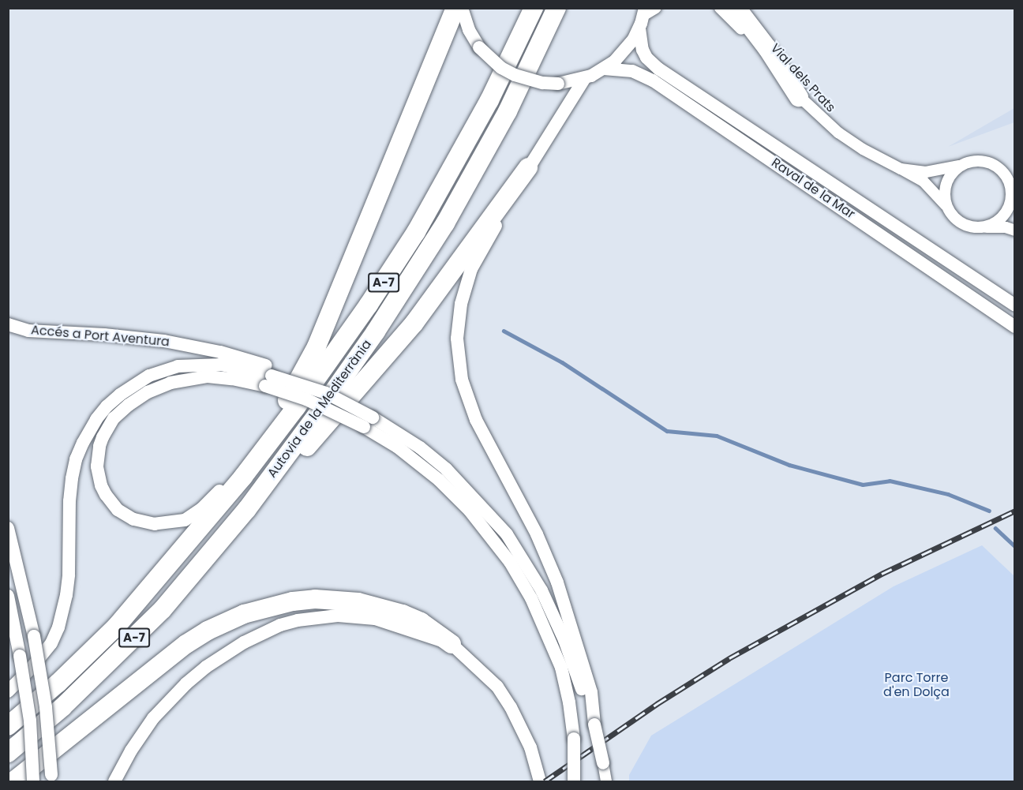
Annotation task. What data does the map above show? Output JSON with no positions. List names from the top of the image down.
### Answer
{
  "streets": {
    "highway": ["A-7", "Autovia de la Mediterrània"],
    "street": ["Vial dels Prats", "Raval de la Mar", "Accés a Port Aventura"]
  },
  "parks": ["Parc Torre d'en Dolça"]
}
